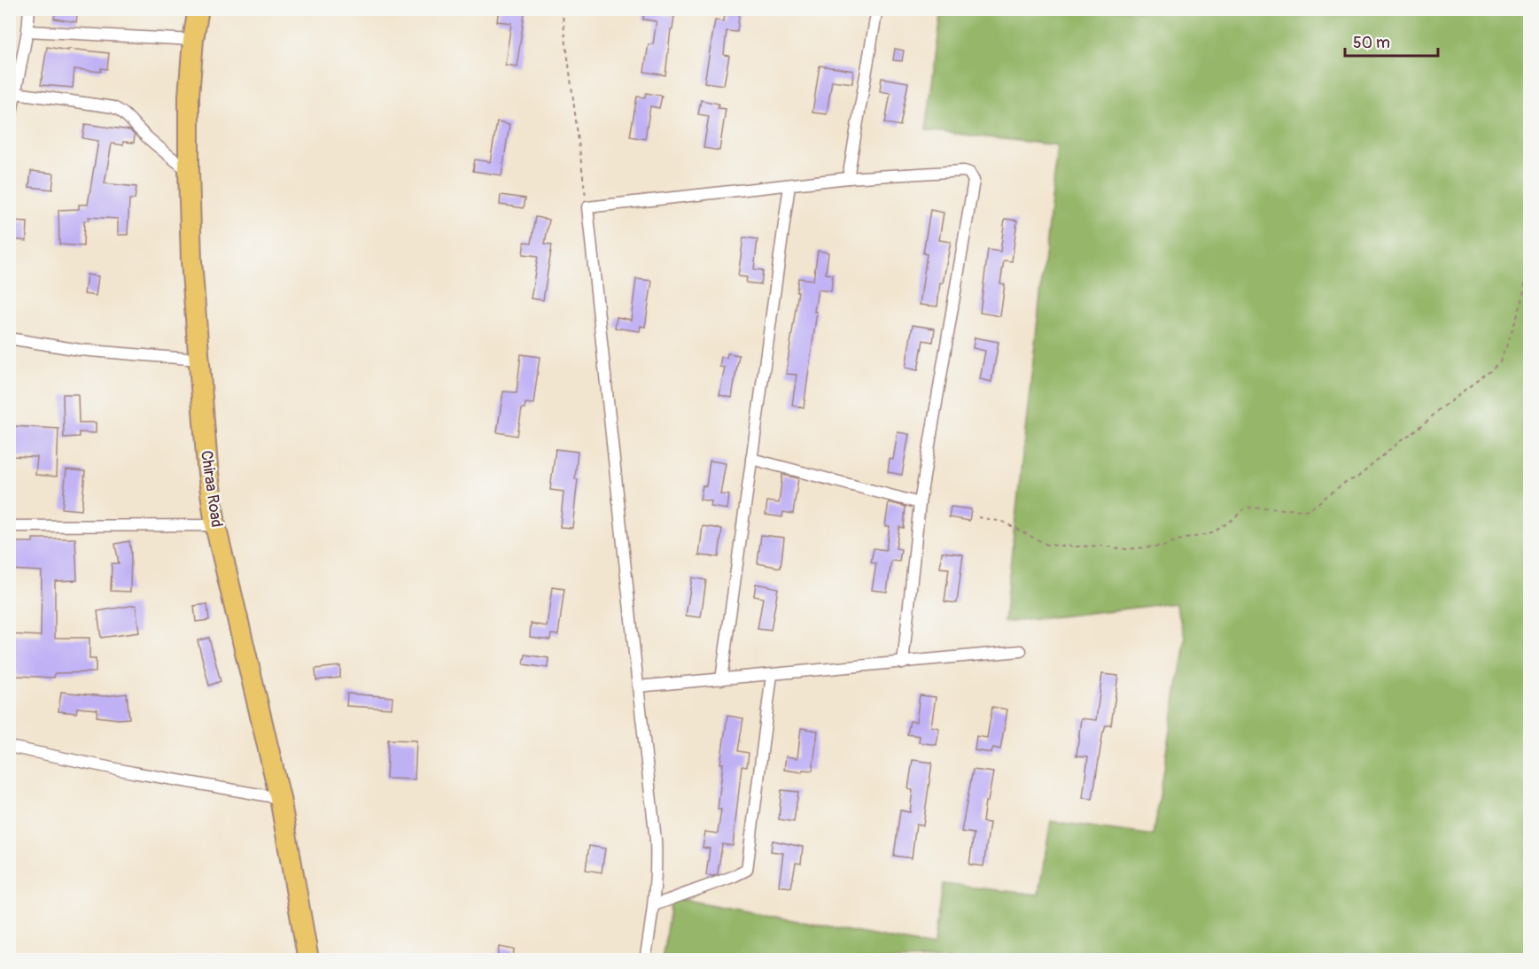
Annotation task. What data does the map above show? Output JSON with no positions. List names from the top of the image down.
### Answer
{
  "streets": {
    "highway": ["Chiraa Road"]
  },
  "scale_bar": "50 m"
}
